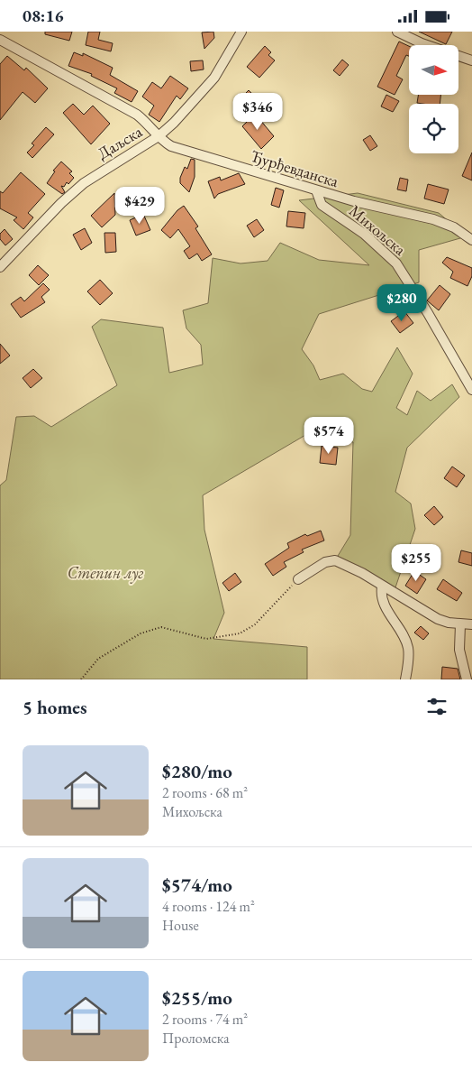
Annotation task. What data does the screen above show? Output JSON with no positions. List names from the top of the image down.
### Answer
{
  "streets": {
    "street": ["Даљска", "Ђурђевданска", "Михољска"]
  },
  "crossings": [
    ["Даљска", "Ђурђевданска"],
    ["Ђурђевданска", "Михољска"]
  ],
  "parks": ["Степин луг"],
  "north": "right",
  "page": {
    "status": "08:16",
    "price": [
      "$346",
      "$429",
      "$280",
      "$574",
      "$255"
    ],
    "heading": "5 homes",
    "list": [
      {
        "name": "$280/mo",
        "note": "2 rooms · 68 m² · Михољска"
      },
      {
        "name": "$574/mo",
        "note": "4 rooms · 124 m² · House"
      },
      {
        "name": "$255/mo",
        "note": "2 rooms · 74 m² · Проломска"
      }
    ]
  }
}
